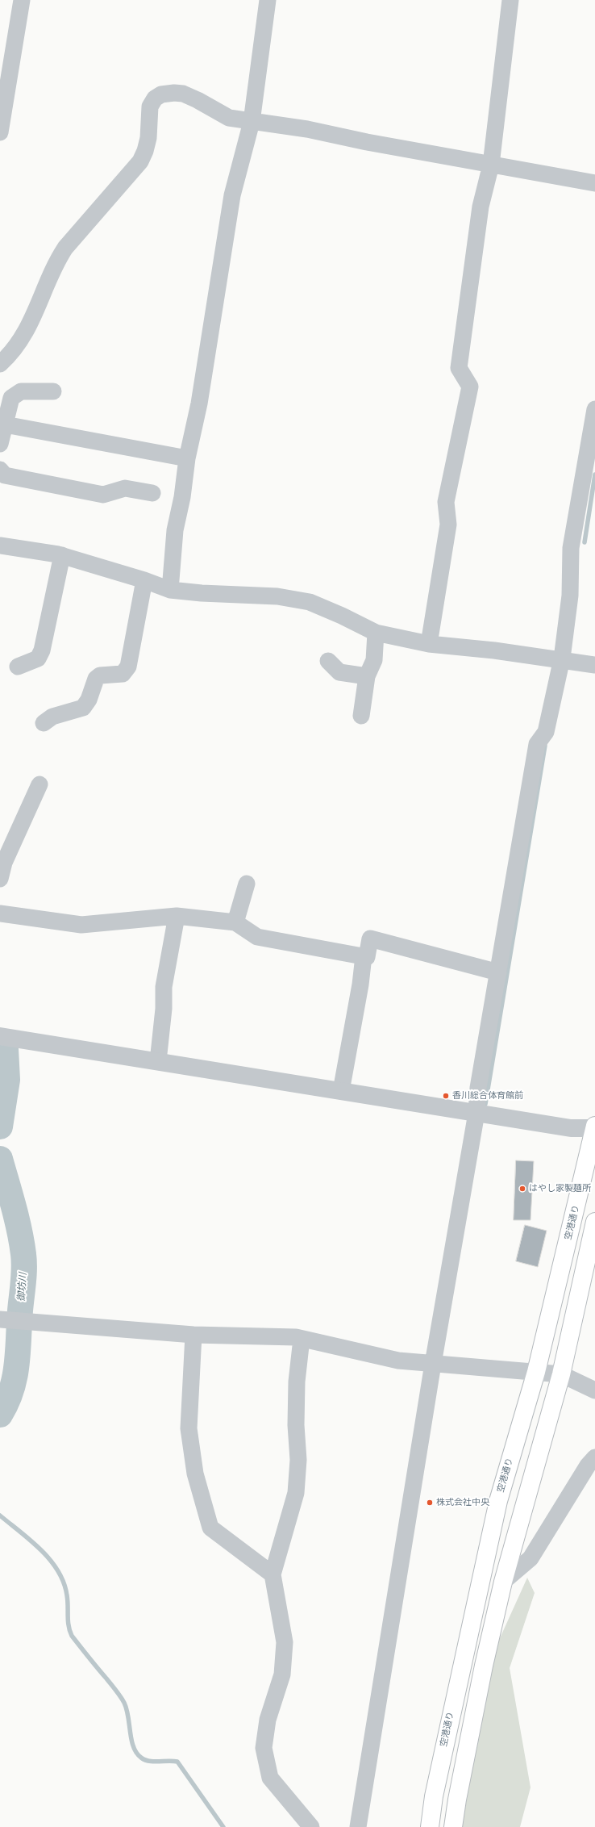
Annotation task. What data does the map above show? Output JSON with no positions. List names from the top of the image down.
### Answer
{
  "streets": {
    "highway": ["空港通り"]
  },
  "water": ["御坊川"],
  "places": ["香川総合体育館前", "はやし家製麺所", "株式会社中央"]
}
